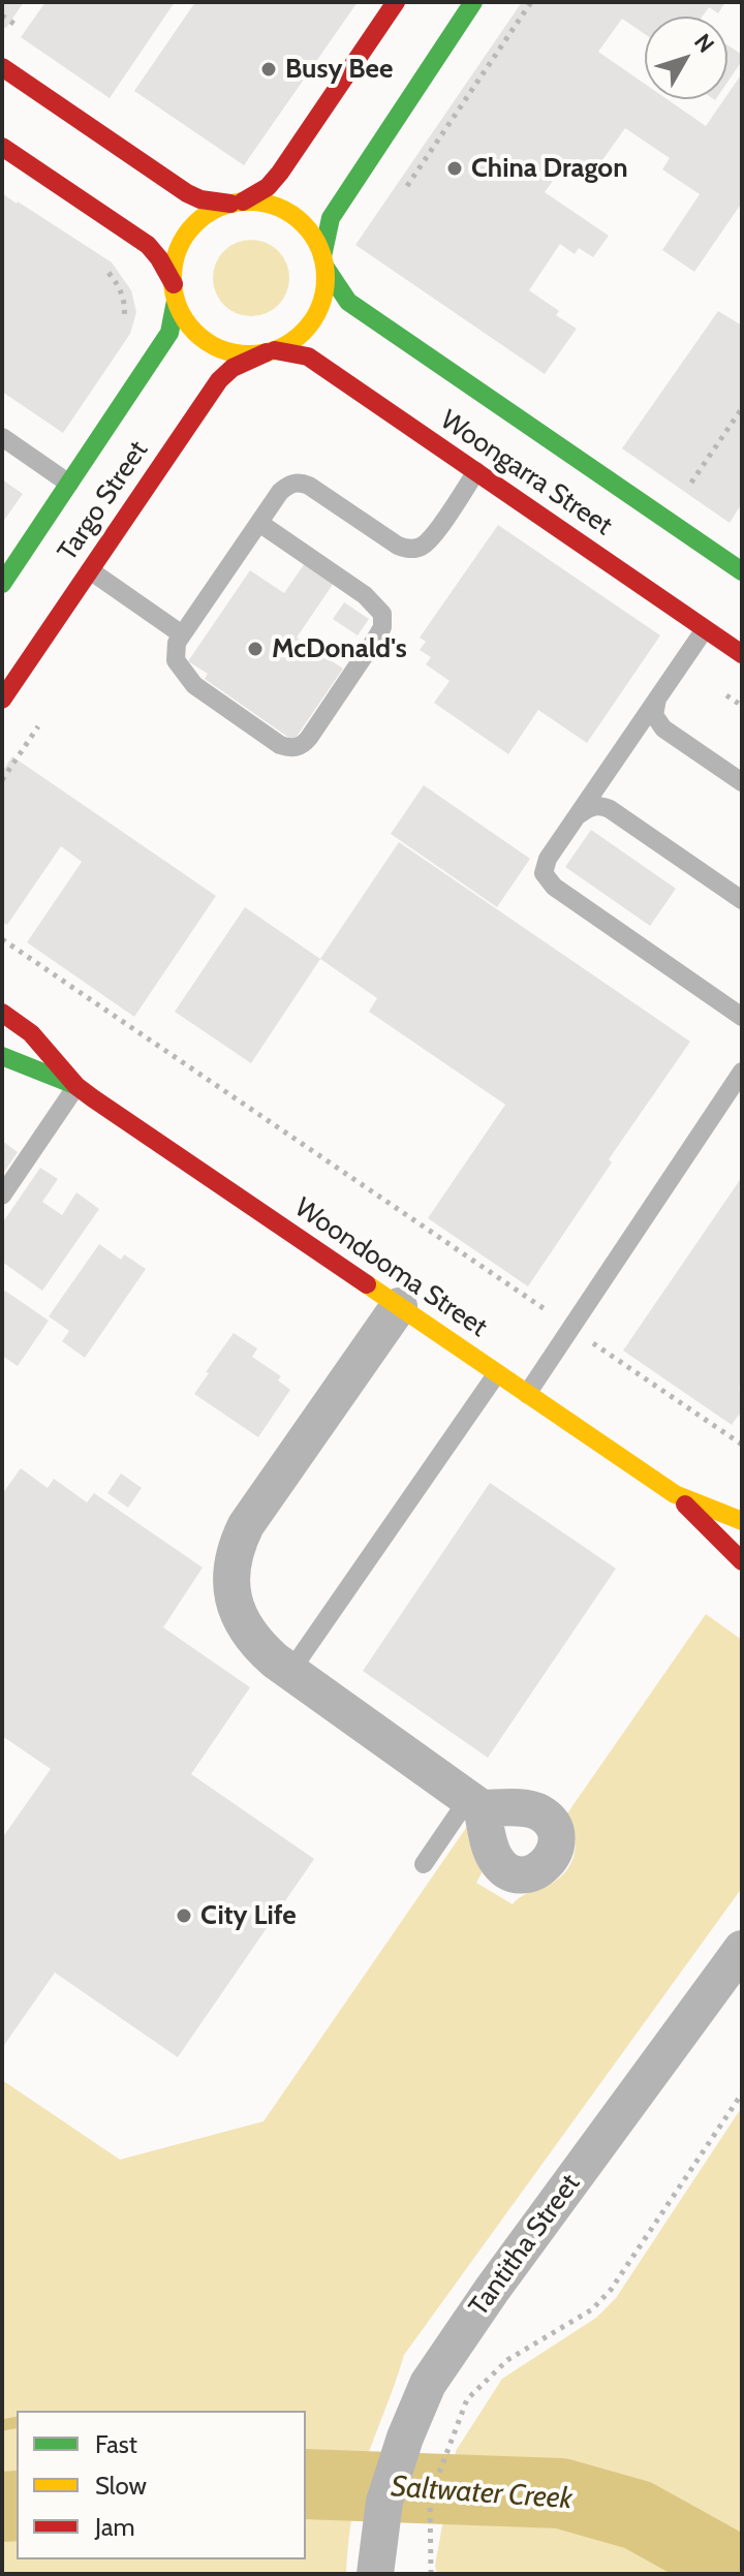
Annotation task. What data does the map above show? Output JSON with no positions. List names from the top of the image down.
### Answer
{
  "streets": {
    "street": [
      "Woongarra Street",
      "Targo Street",
      "Woondooma Street",
      "Tantitha Street"
    ]
  },
  "crossings": [
    ["Woongarra Street", "Targo Street"]
  ],
  "water": ["Saltwater Creek"],
  "places": [
    "Busy Bee",
    "China Dragon",
    "McDonald's",
    "City Life"
  ],
  "legend": ["Fast", "Slow", "Jam"],
  "north": "top right"
}
